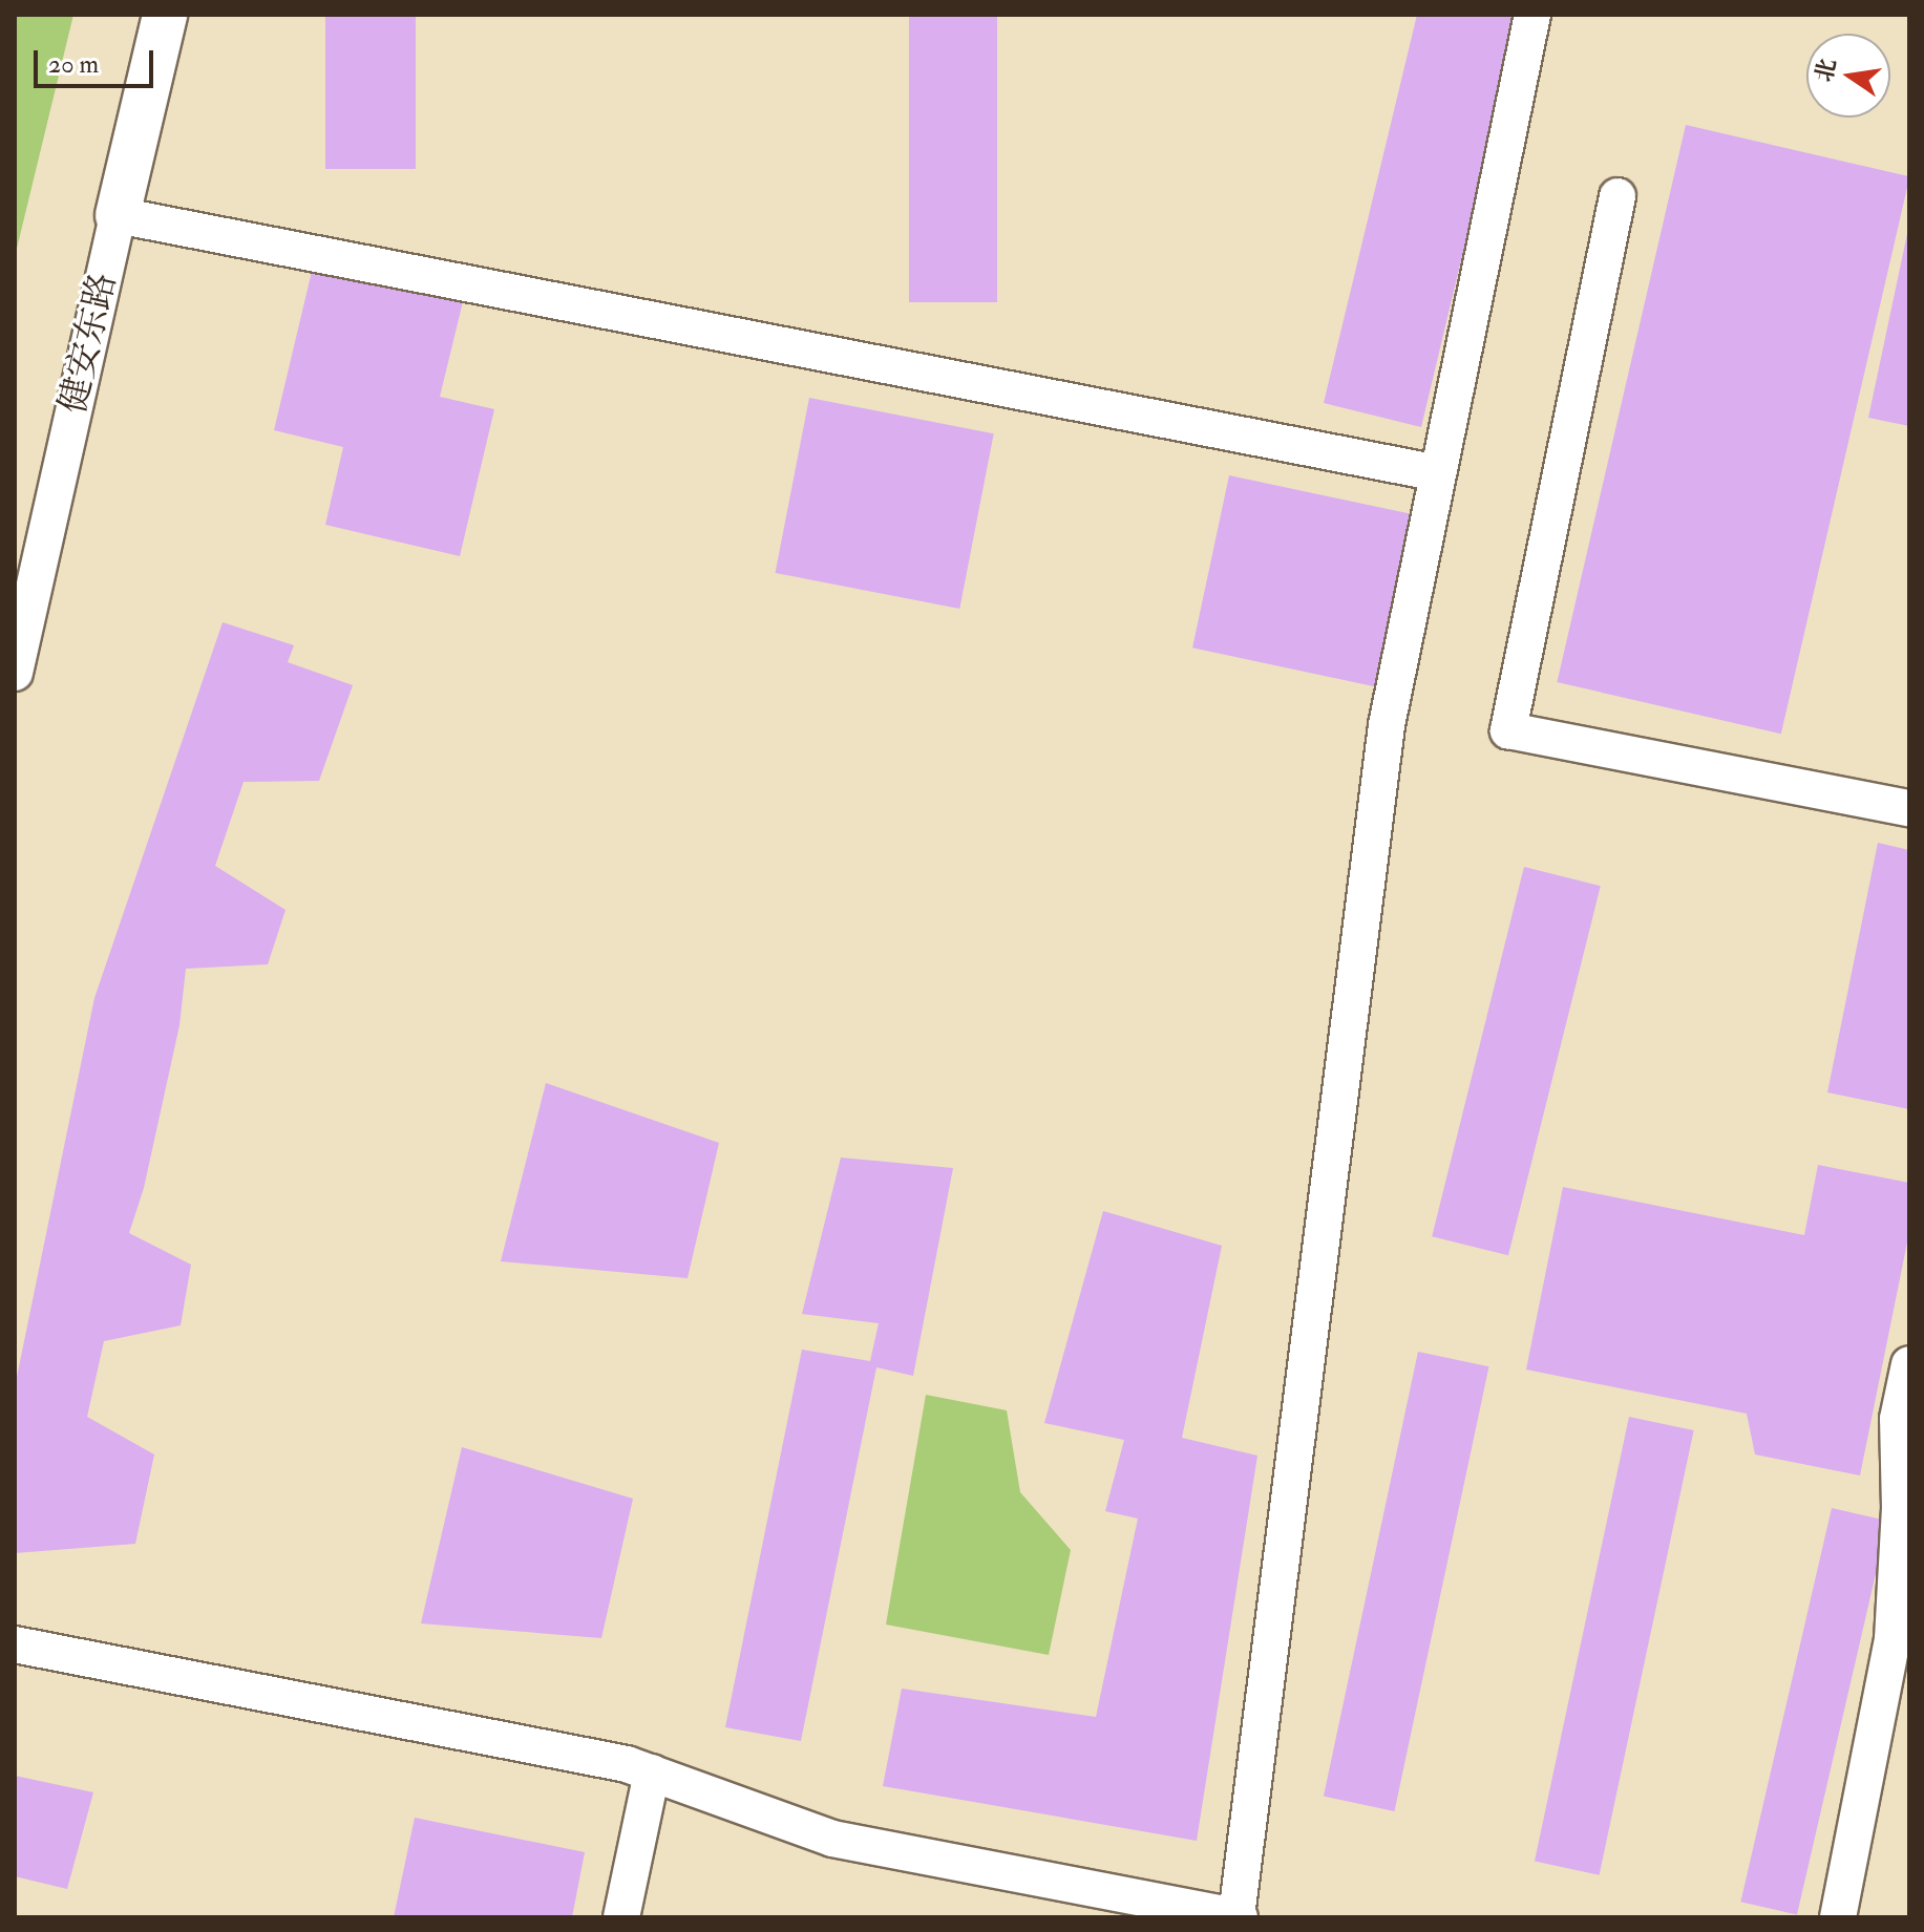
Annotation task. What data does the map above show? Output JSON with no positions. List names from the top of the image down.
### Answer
{
  "streets": {
    "street": ["健安东路"]
  },
  "scale_bar": "20 m",
  "north": "left"
}
